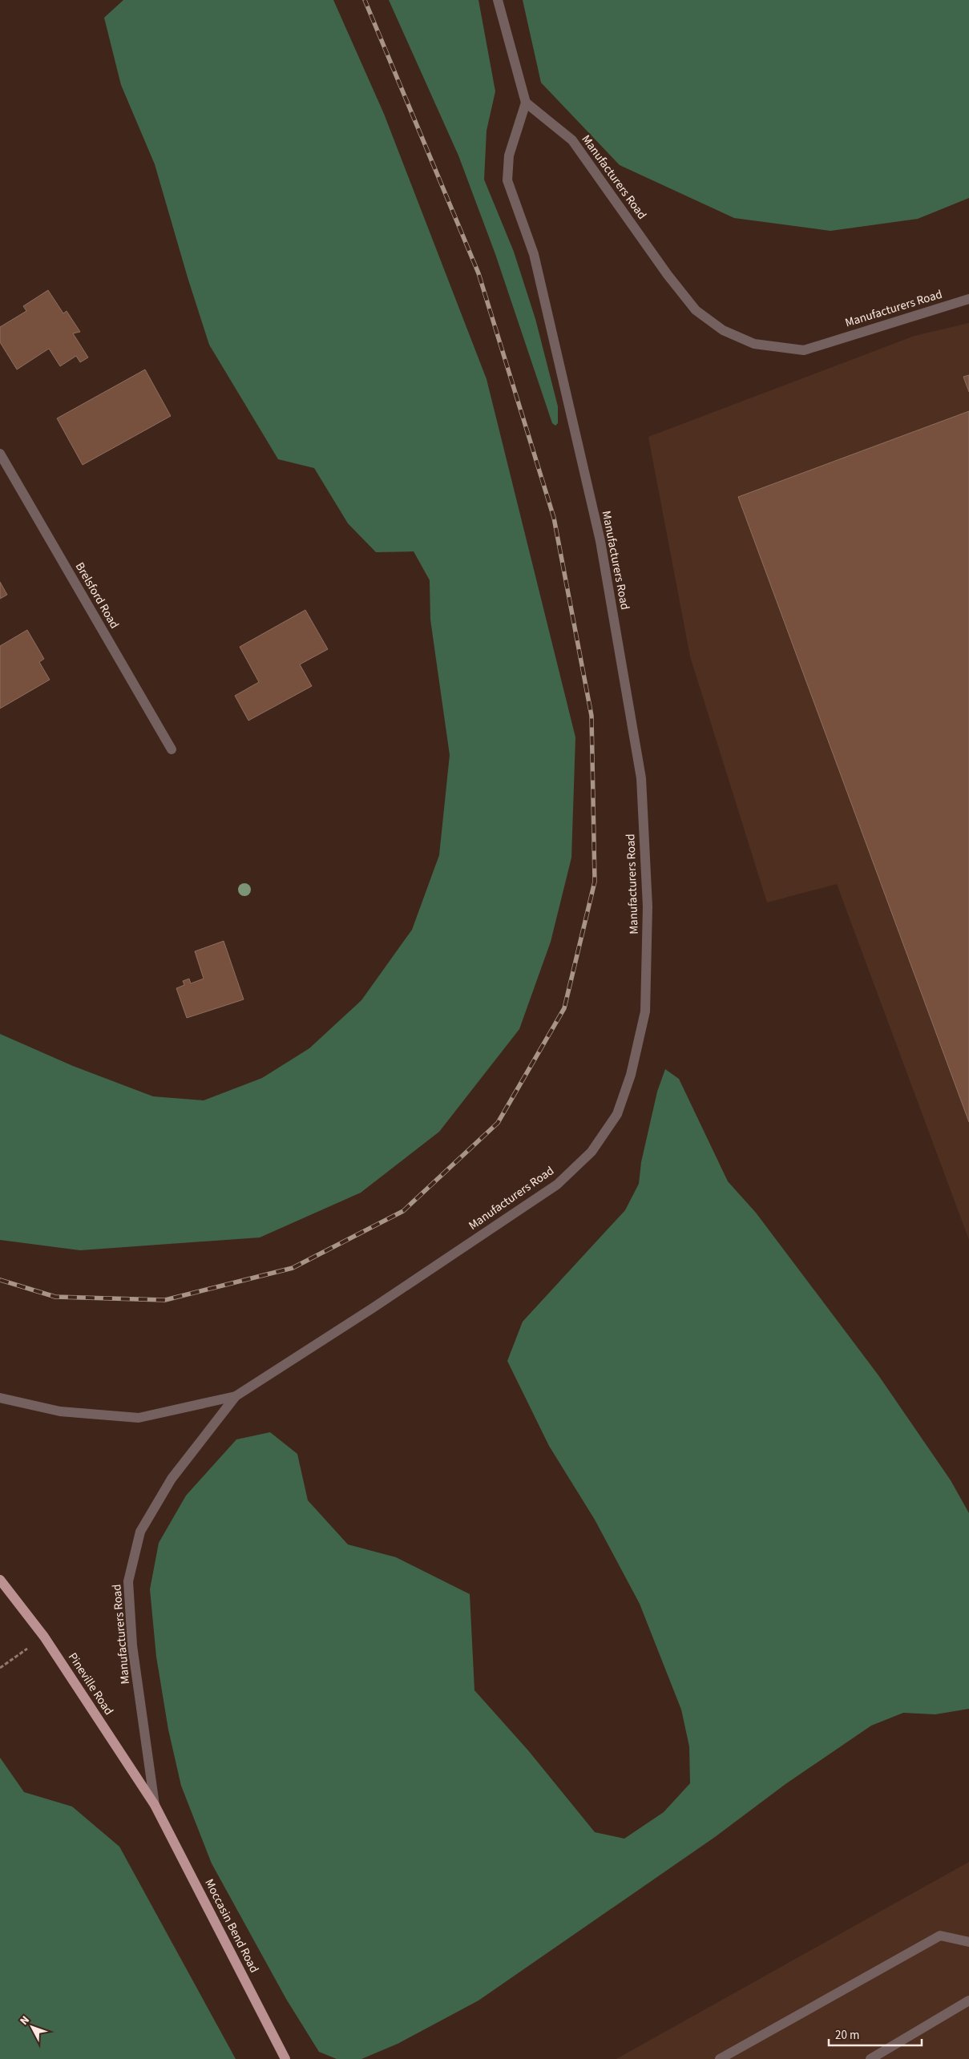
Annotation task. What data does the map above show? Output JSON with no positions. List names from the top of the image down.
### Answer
{
  "streets": {
    "main road": ["Pineville Road", "Moccasin Bend Road"],
    "street": ["Manufacturers Road", "Brelsford Road"]
  },
  "crossings": [
    ["Manufacturers Road", "Pineville Road"],
    ["Manufacturers Road", "Moccasin Bend Road"],
    ["Pineville Road", "Moccasin Bend Road"]
  ],
  "scale_bar": "20 m",
  "north": "top left"
}
